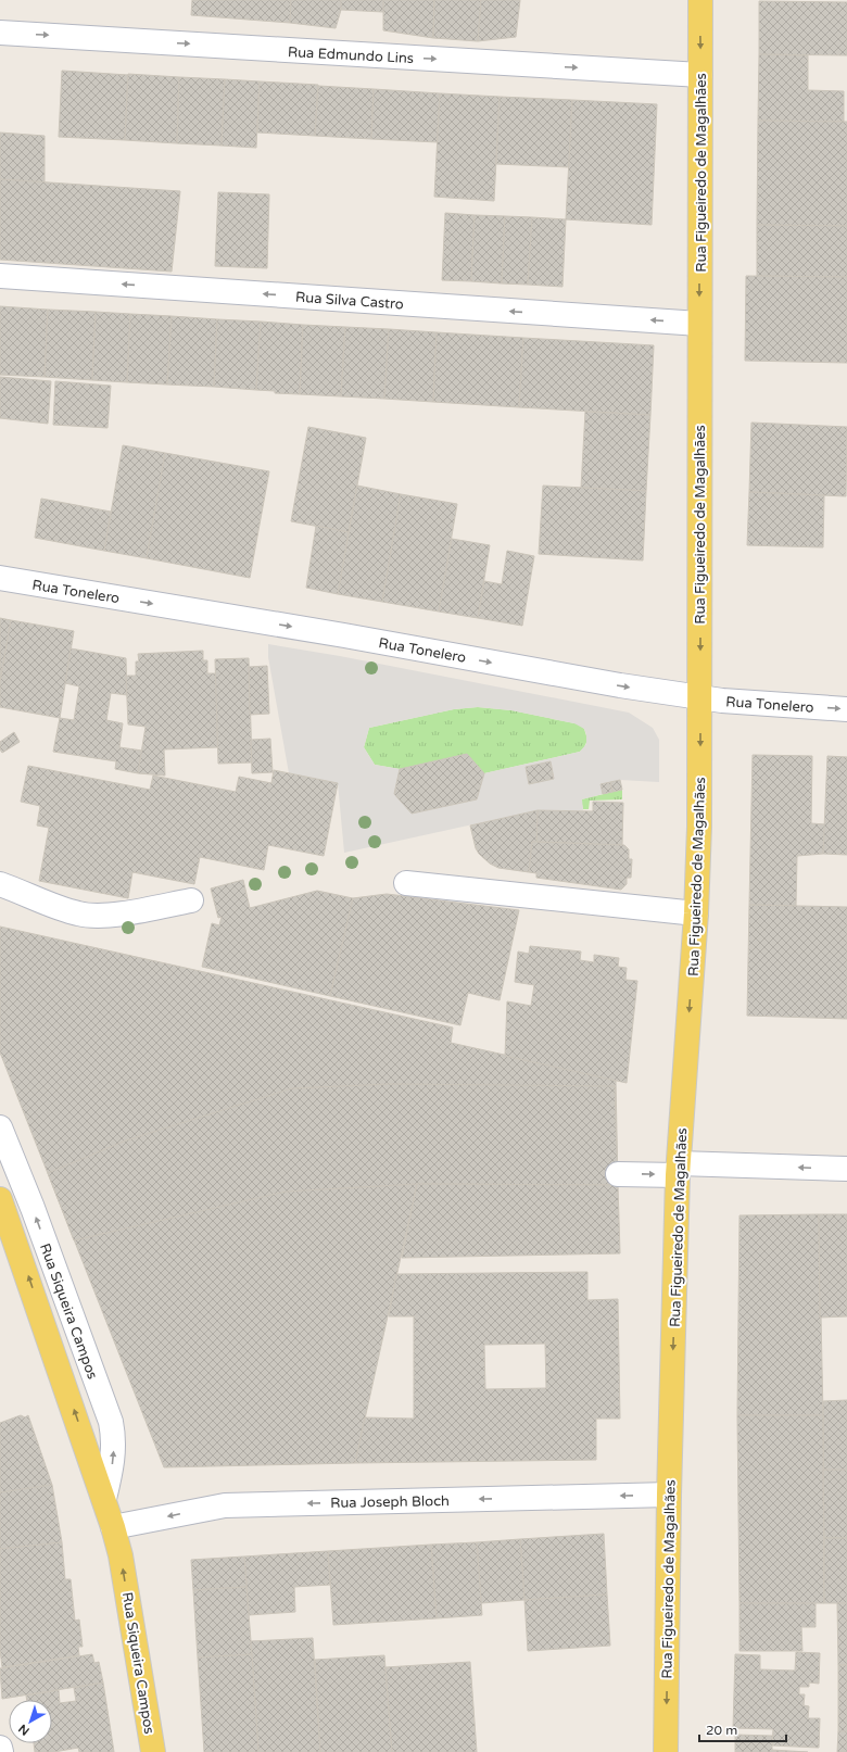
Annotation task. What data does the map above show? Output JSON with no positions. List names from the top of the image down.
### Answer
{
  "streets": {
    "main road": ["Rua Figueiredo de Magalhães", "Rua Siqueira Campos"],
    "street": [
      "Rua Edmundo Lins",
      "Rua Silva Castro",
      "Rua Tonelero",
      "Rua Joseph Bloch"
    ]
  },
  "crossings": [
    ["Rua Edmundo Lins", "Rua Figueiredo de Magalhães"],
    ["Rua Figueiredo de Magalhães", "Rua Silva Castro"],
    ["Rua Figueiredo de Magalhães", "Rua Tonelero"],
    ["Rua Figueiredo de Magalhães", "Rua Joseph Bloch"],
    ["Rua Siqueira Campos", "Rua Joseph Bloch"]
  ],
  "one_way": [
    "Rua Edmundo Lins",
    "Rua Figueiredo de Magalhães",
    "Rua Silva Castro",
    "Rua Tonelero",
    "Rua Siqueira Campos",
    "Rua Joseph Bloch"
  ],
  "scale_bar": "20 m",
  "north": "bottom left"
}
